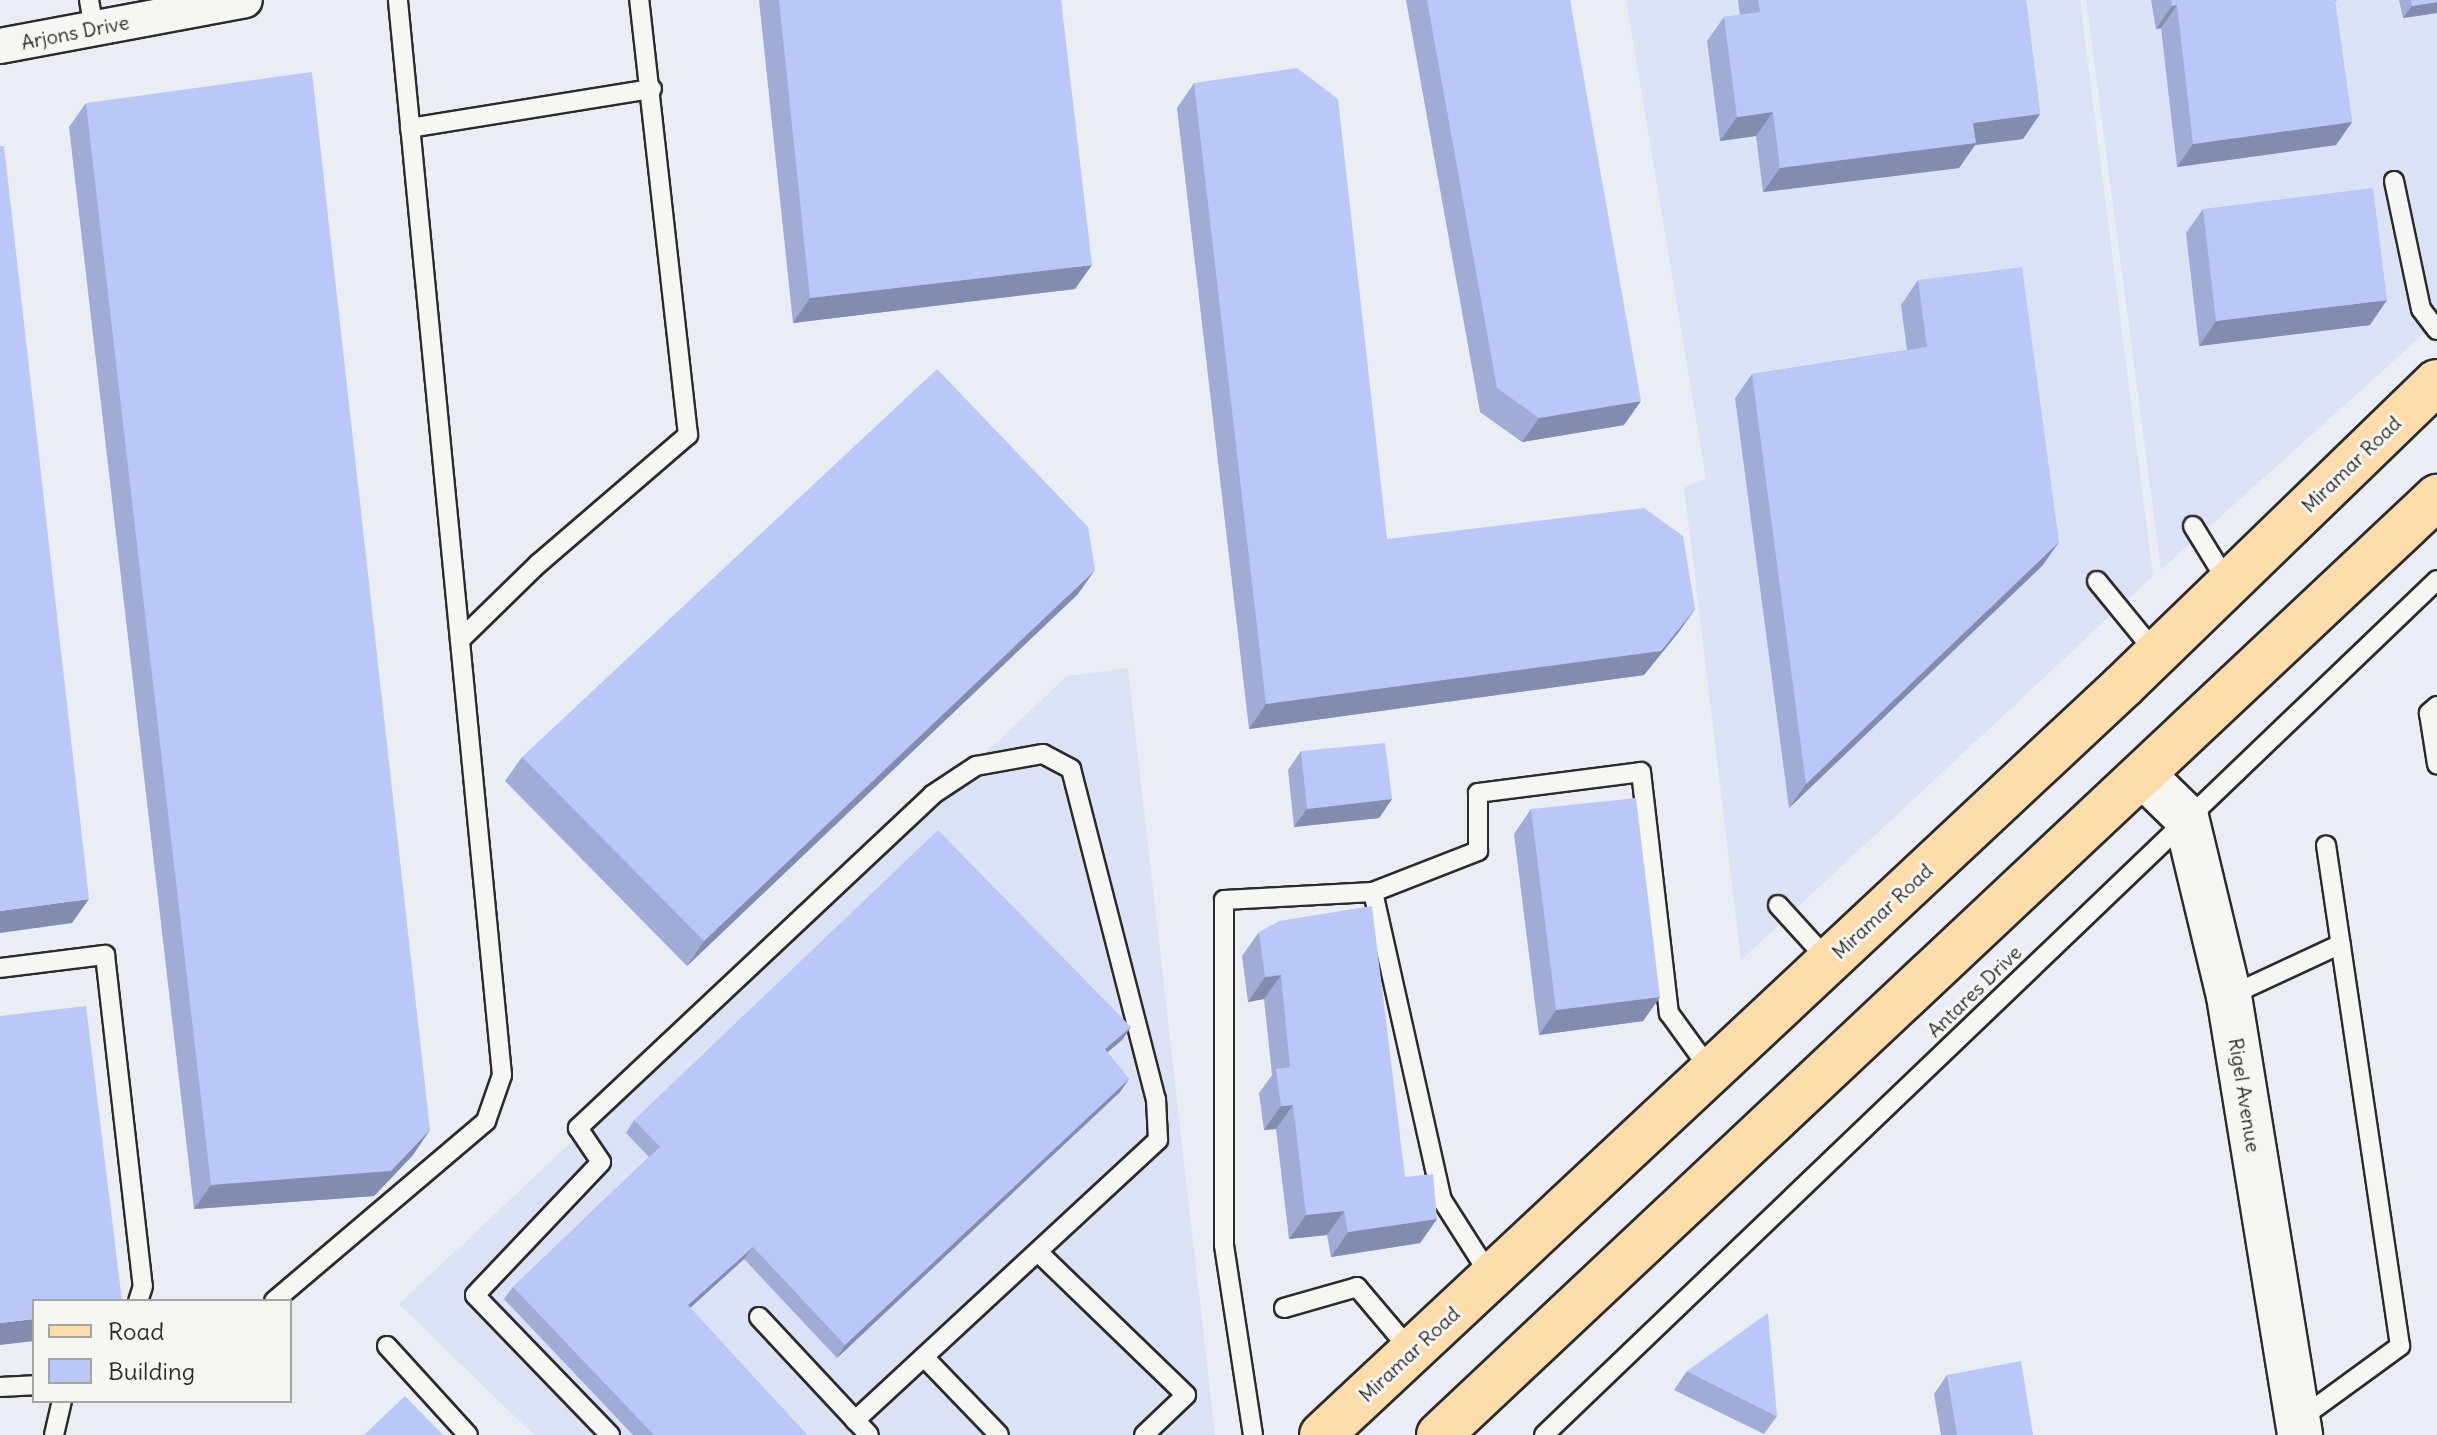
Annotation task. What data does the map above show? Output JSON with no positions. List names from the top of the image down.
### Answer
{
  "streets": {
    "main road": ["Miramar Road"],
    "street": ["Arjons Drive", "Rigel Avenue"],
    "lane": ["Antares Drive"]
  },
  "crossings": [
    ["Antares Drive", "Rigel Avenue"]
  ],
  "legend": ["Road", "Building"]
}
